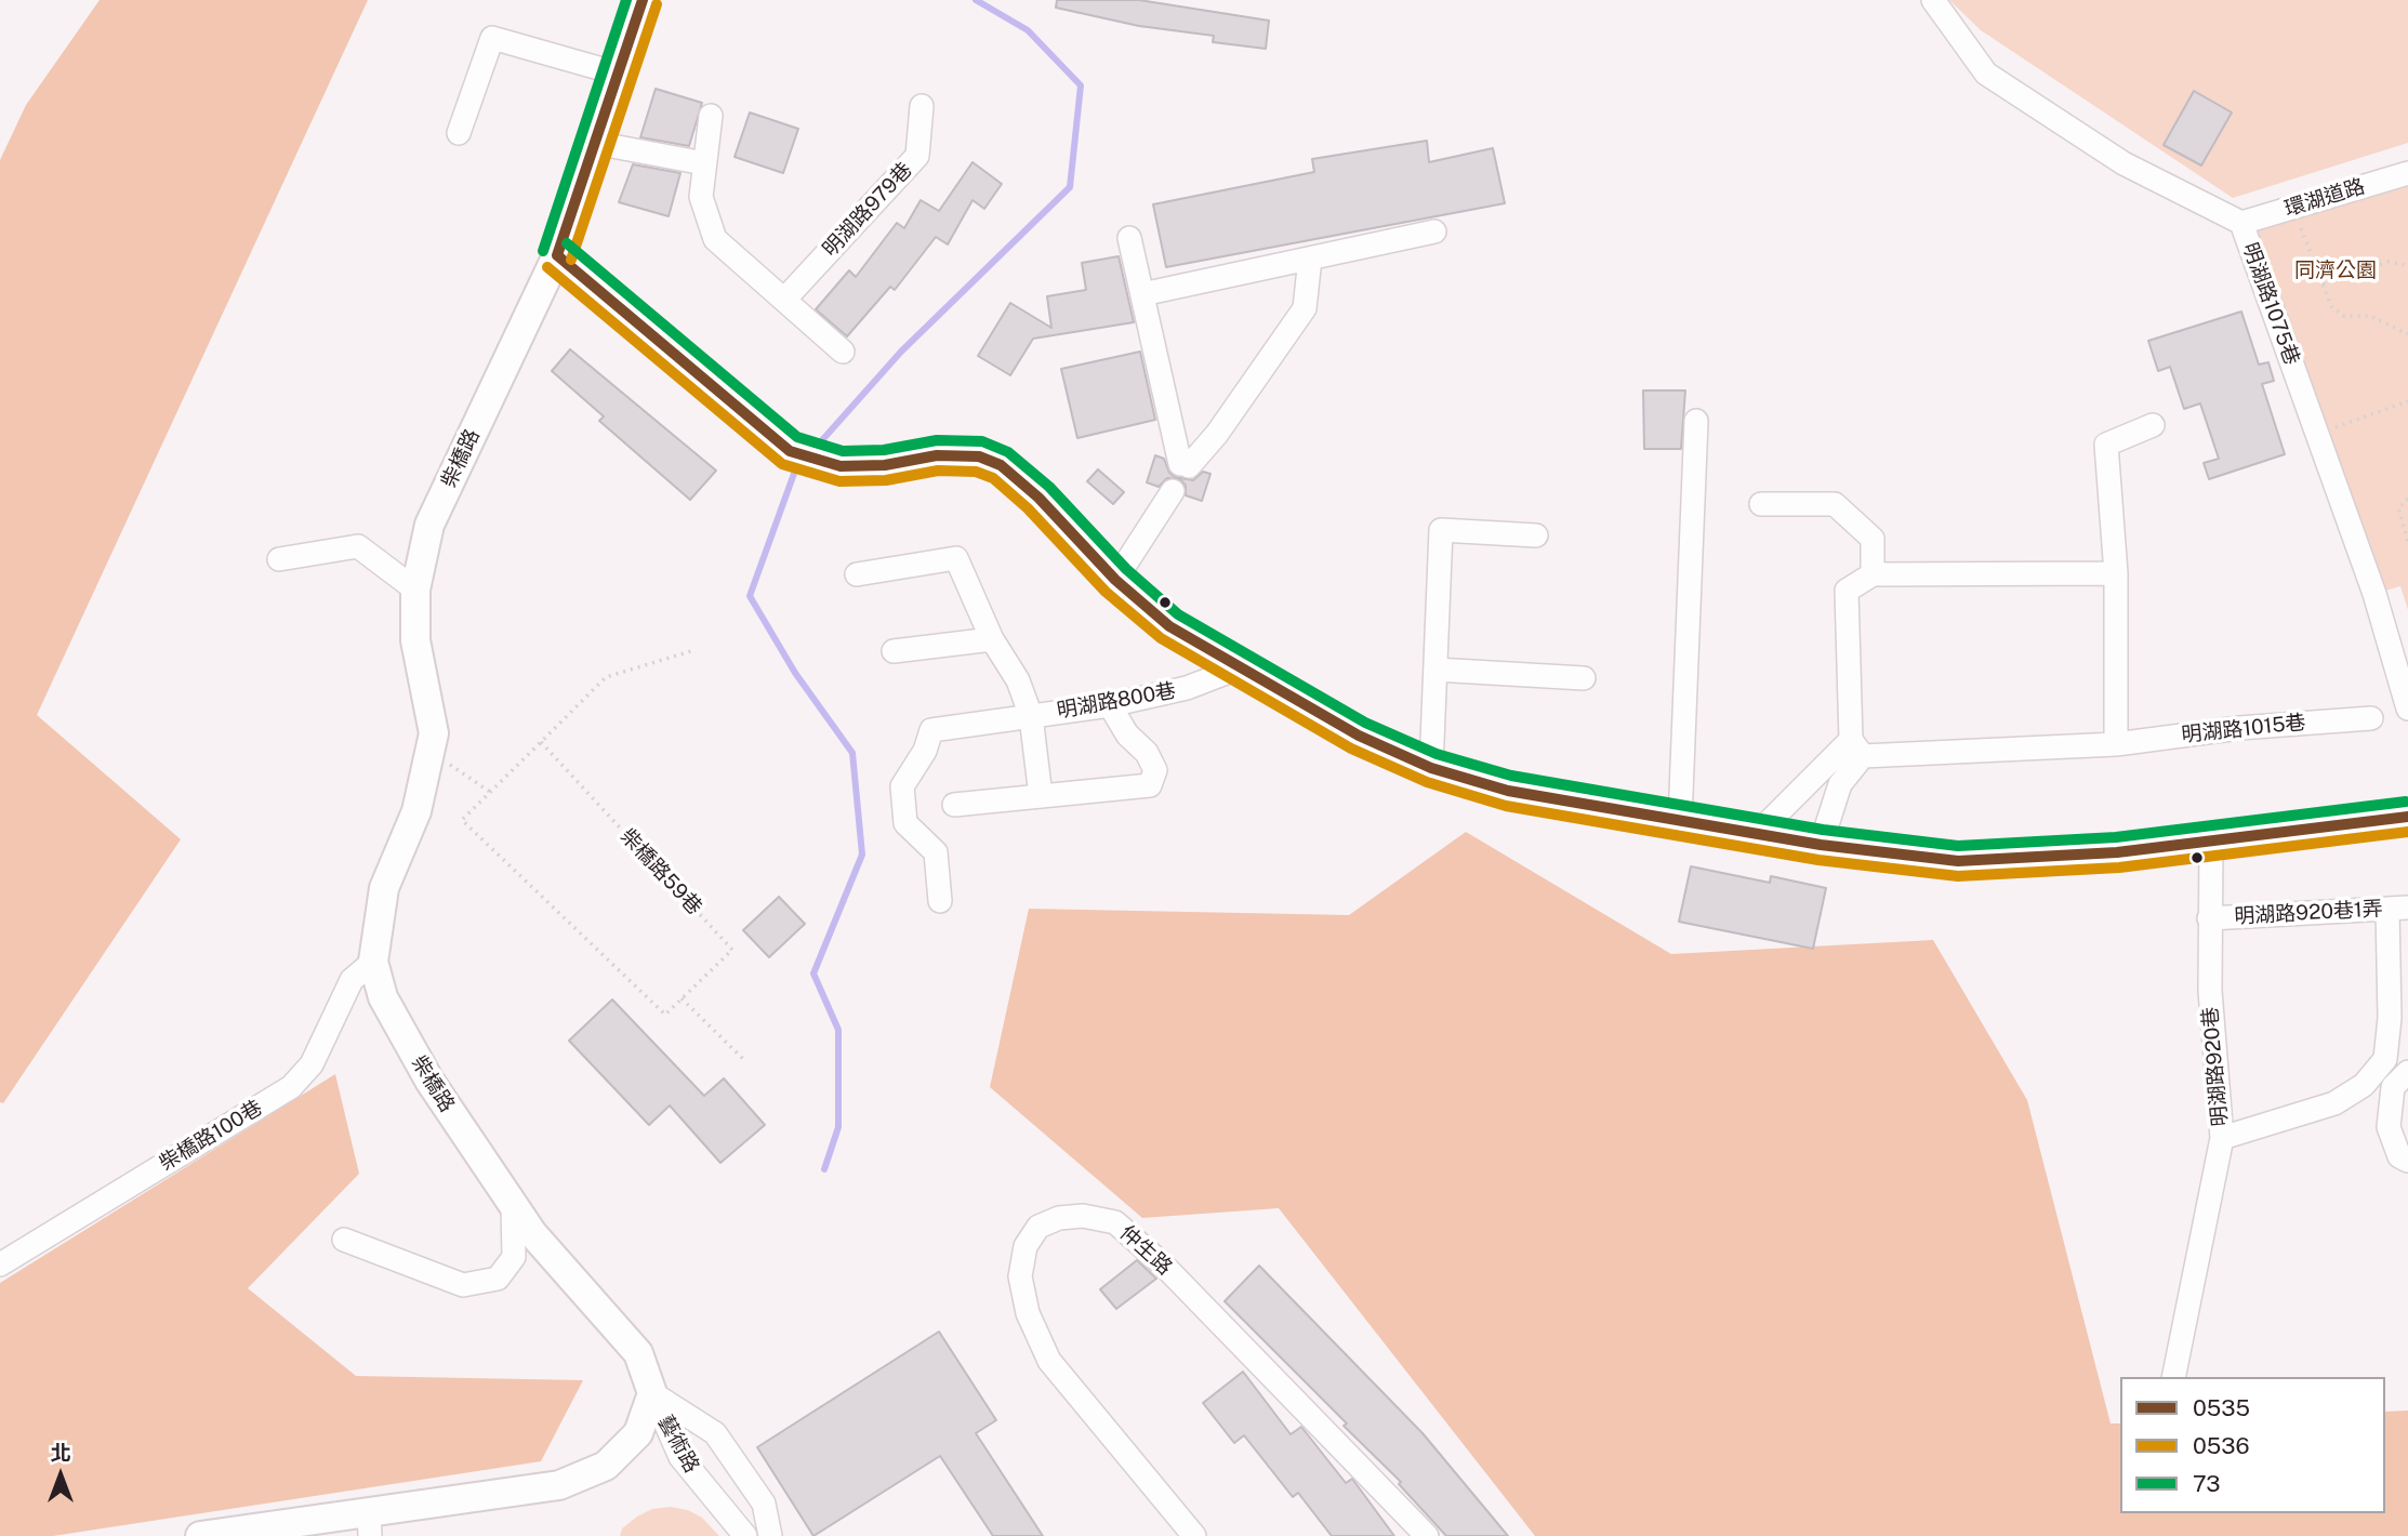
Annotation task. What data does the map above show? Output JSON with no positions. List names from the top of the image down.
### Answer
{
  "streets": {
    "main road": ["柴橋路"],
    "street": [
      "環湖道路",
      "明湖路979巷",
      "明湖路1075巷",
      "明湖路800巷",
      "明湖路1015巷",
      "明湖路920巷1弄",
      "明湖路920巷",
      "柴橋路100巷",
      "仲生路",
      "藝術路"
    ],
    "path": ["柴橋路59巷"]
  },
  "crossings": [
    ["環湖道路", "明湖路1075巷"],
    ["柴橋路", "柴橋路100巷"],
    ["柴橋路", "藝術路"],
    ["明湖路920巷1弄", "明湖路920巷"]
  ],
  "parks": ["同濟公園"],
  "lines": ["transit line 0535", "transit line 73", "transit line 0536"],
  "legend": ["0535", "0536", "73"],
  "north": "top"
}
